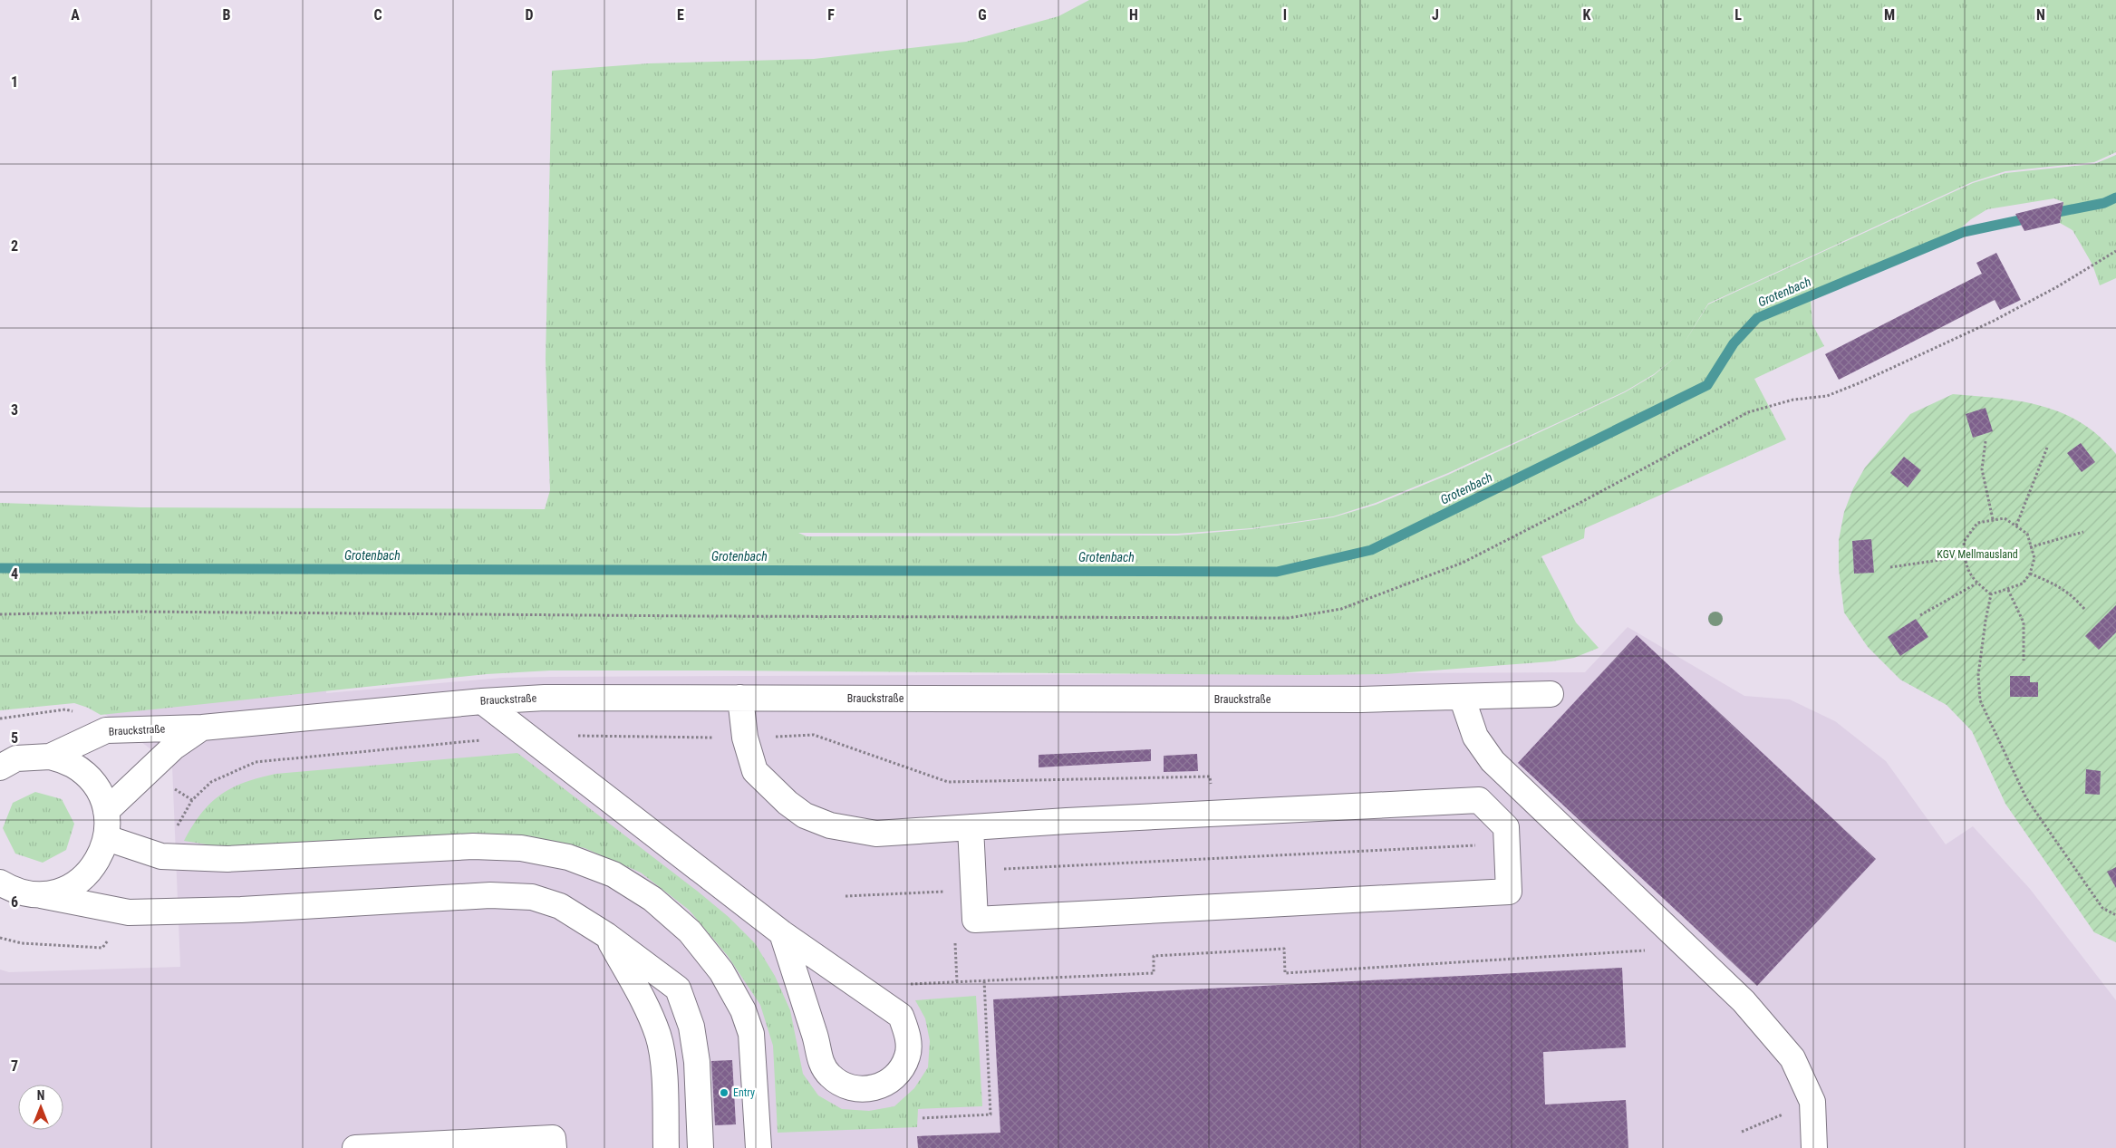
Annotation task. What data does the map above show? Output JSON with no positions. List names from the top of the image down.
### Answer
{
  "streets": {
    "lane": ["Brauckstraße"]
  },
  "water": ["Grotenbach"],
  "parks": ["KGV Mellmausland"],
  "places": ["Entry"],
  "north": "top",
  "grid": {
    "columns": [
      "A",
      "B",
      "C",
      "D",
      "E",
      "F",
      "G",
      "H",
      "I",
      "J",
      "K",
      "L",
      "M",
      "N"
    ],
    "rows": [
      "1",
      "2",
      "3",
      "4",
      "5",
      "6",
      "7"
    ]
  }
}
